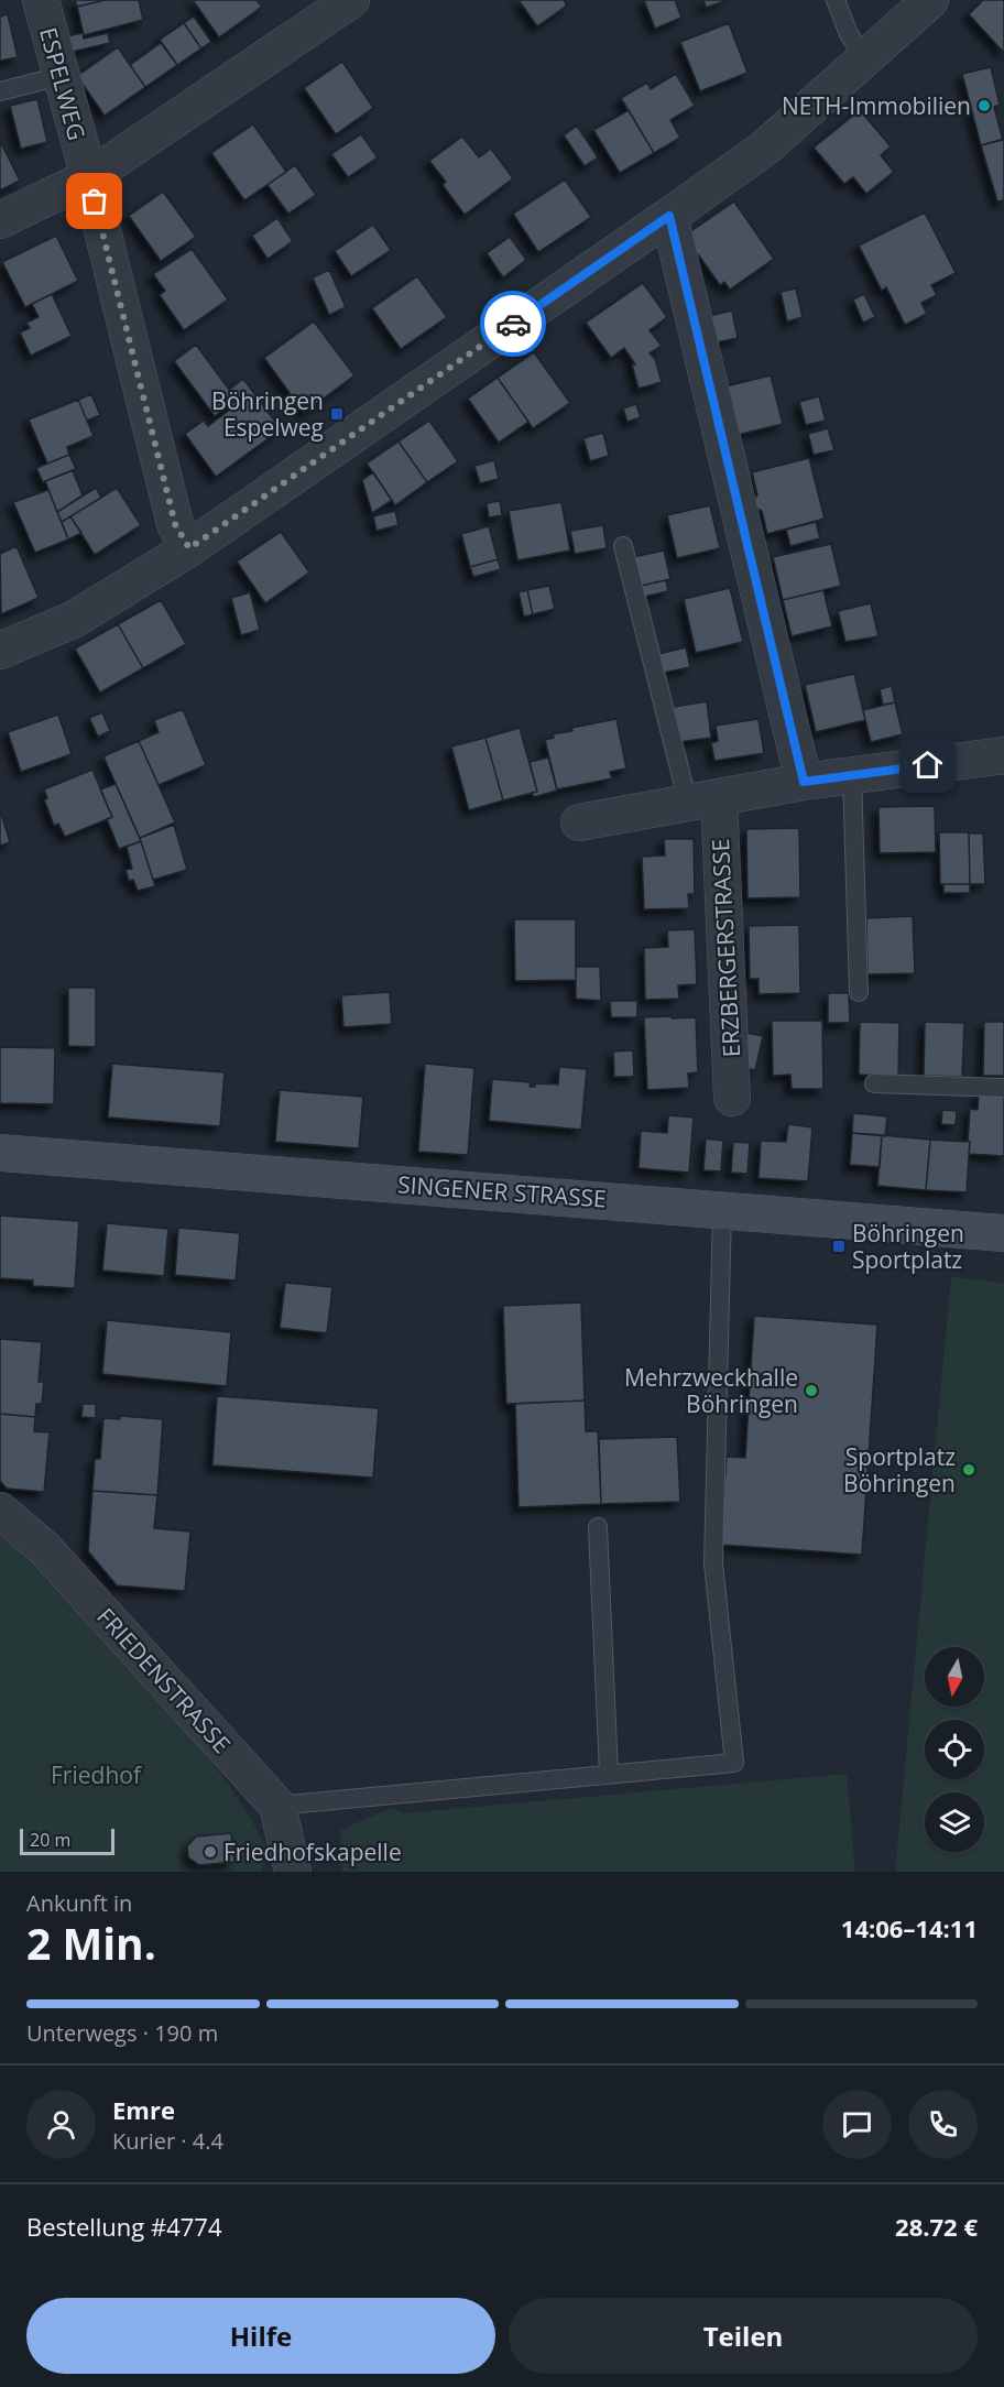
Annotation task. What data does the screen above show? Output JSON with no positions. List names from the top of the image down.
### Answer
{
  "streets": {
    "street": [
      "ESPELWEG",
      "ERZBERGERSTRASSE",
      "SINGENER STRASSE",
      "FRIEDENSTRASSE"
    ]
  },
  "parks": ["Friedhof"],
  "places": {
    "other": [
      "NETH-Immobilien",
      "Mehrzweckhalle Böhringen",
      "Sportplatz Böhringen",
      "Friedhofskapelle"
    ],
    "transit": ["Böhringen Espelweg", "Böhringen Sportplatz"]
  },
  "scale_bar": "20 m",
  "north": "bottom",
  "page": {
    "scale": "20 m",
    "heading": ["2 Min.", "Ankunft in", "14:06–14:11"],
    "panel": [
      "Emre",
      "Kurier · 4.4",
      "Bestellung #4774",
      "28.72 €"
    ],
    "bar": "Unterwegs · 190 m",
    "buttons": ["Hilfe", "Teilen"]
  }
}
